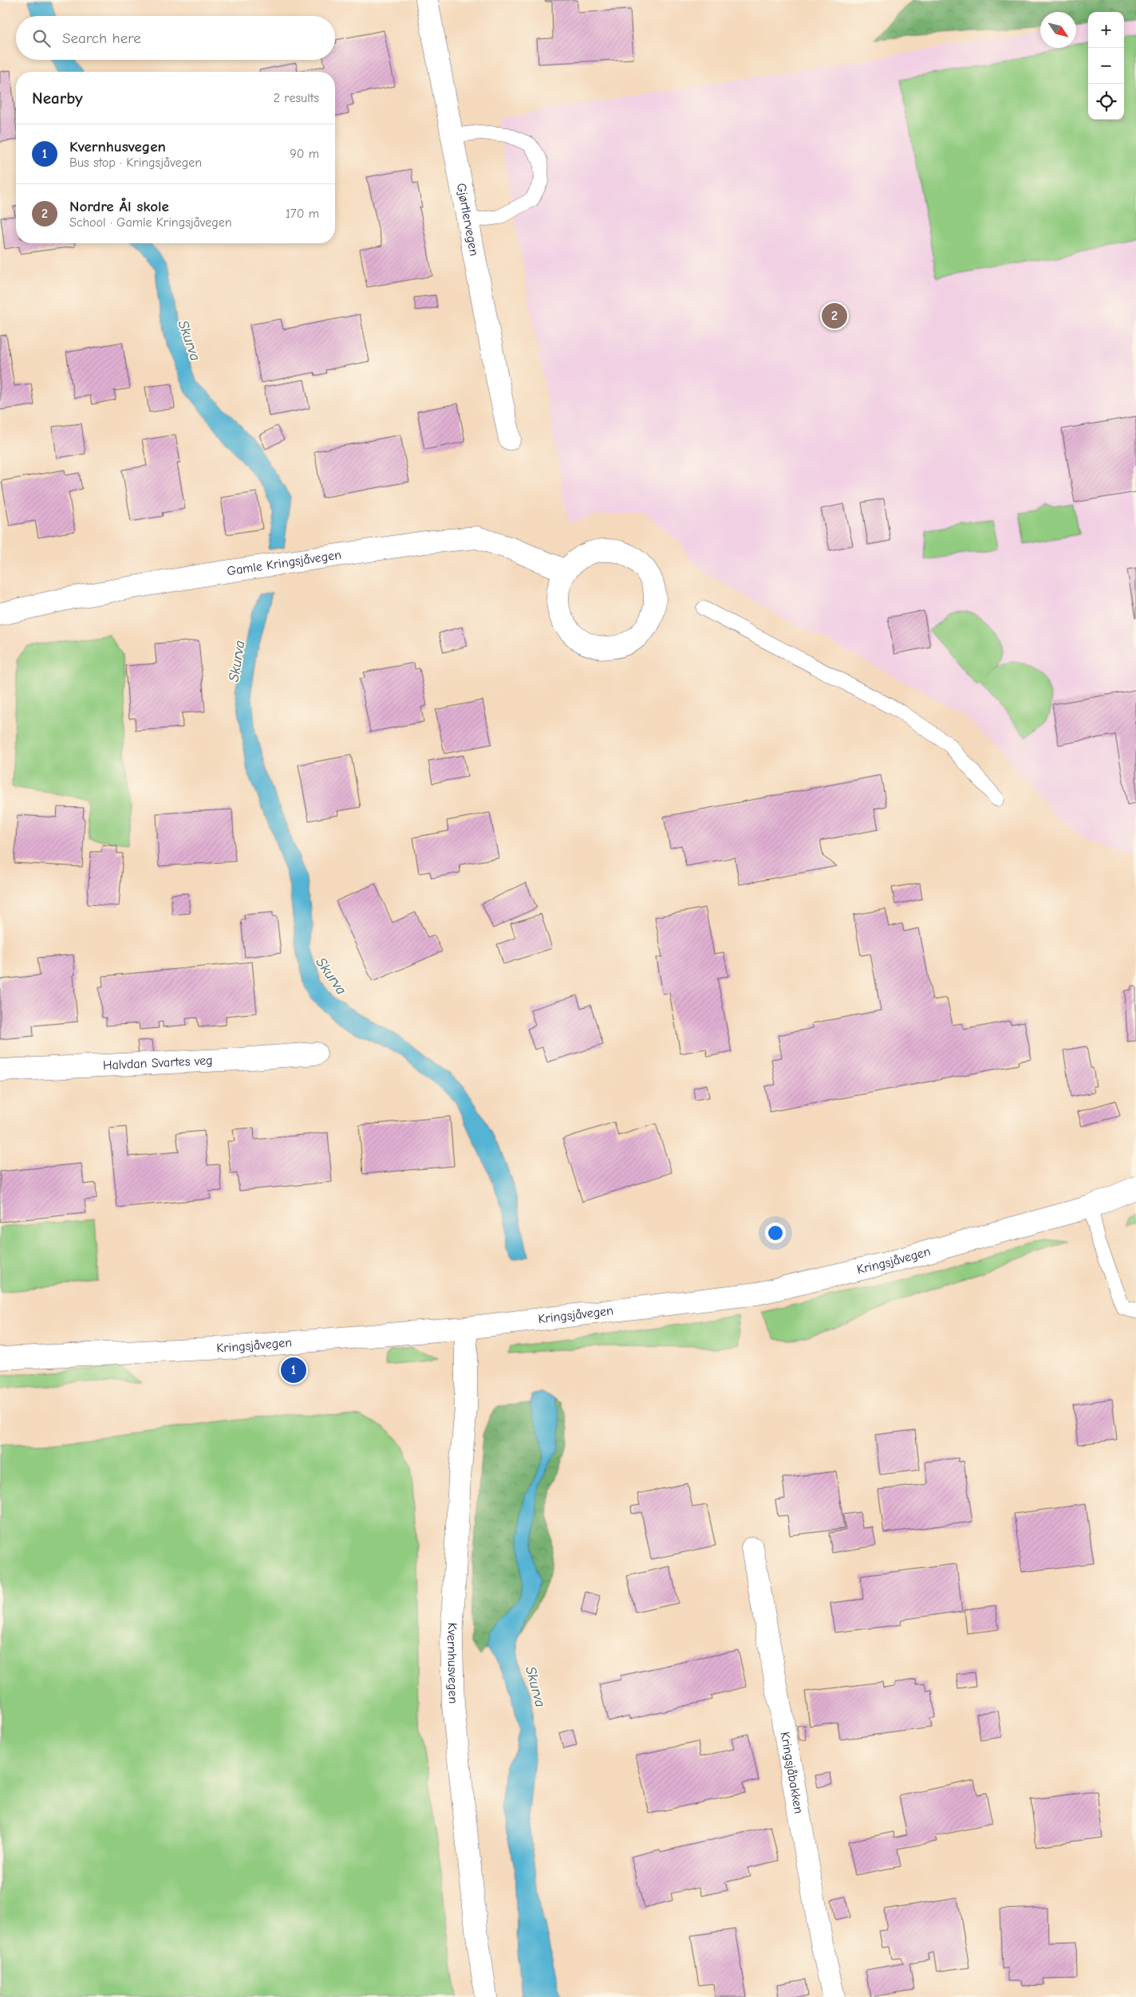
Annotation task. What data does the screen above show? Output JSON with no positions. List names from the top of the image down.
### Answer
{
  "streets": {
    "street": [
      "Gjørtlervegen",
      "Gamle Kringsjåvegen",
      "Halvdan Svartes veg",
      "Kringsjåvegen",
      "Kvernhusvegen",
      "Kringsjåbakken"
    ]
  },
  "crossings": [
    ["Kringsjåvegen", "Kvernhusvegen"]
  ],
  "water": ["Skurva"],
  "north": "bottom right",
  "page": {
    "map_buttons": ["+", "−"],
    "search": "Search here",
    "heading": ["Nearby", "2 results"],
    "list": [
      {
        "mark": "1",
        "name": "Kvernhusvegen",
        "note": "Bus stop · Kringsjåvegen",
        "value": "90 m"
      },
      {
        "mark": "2",
        "name": "Nordre Ål skole",
        "note": "School · Gamle Kringsjåvegen",
        "value": "170 m"
      }
    ],
    "pins": ["2", "1"]
  }
}
